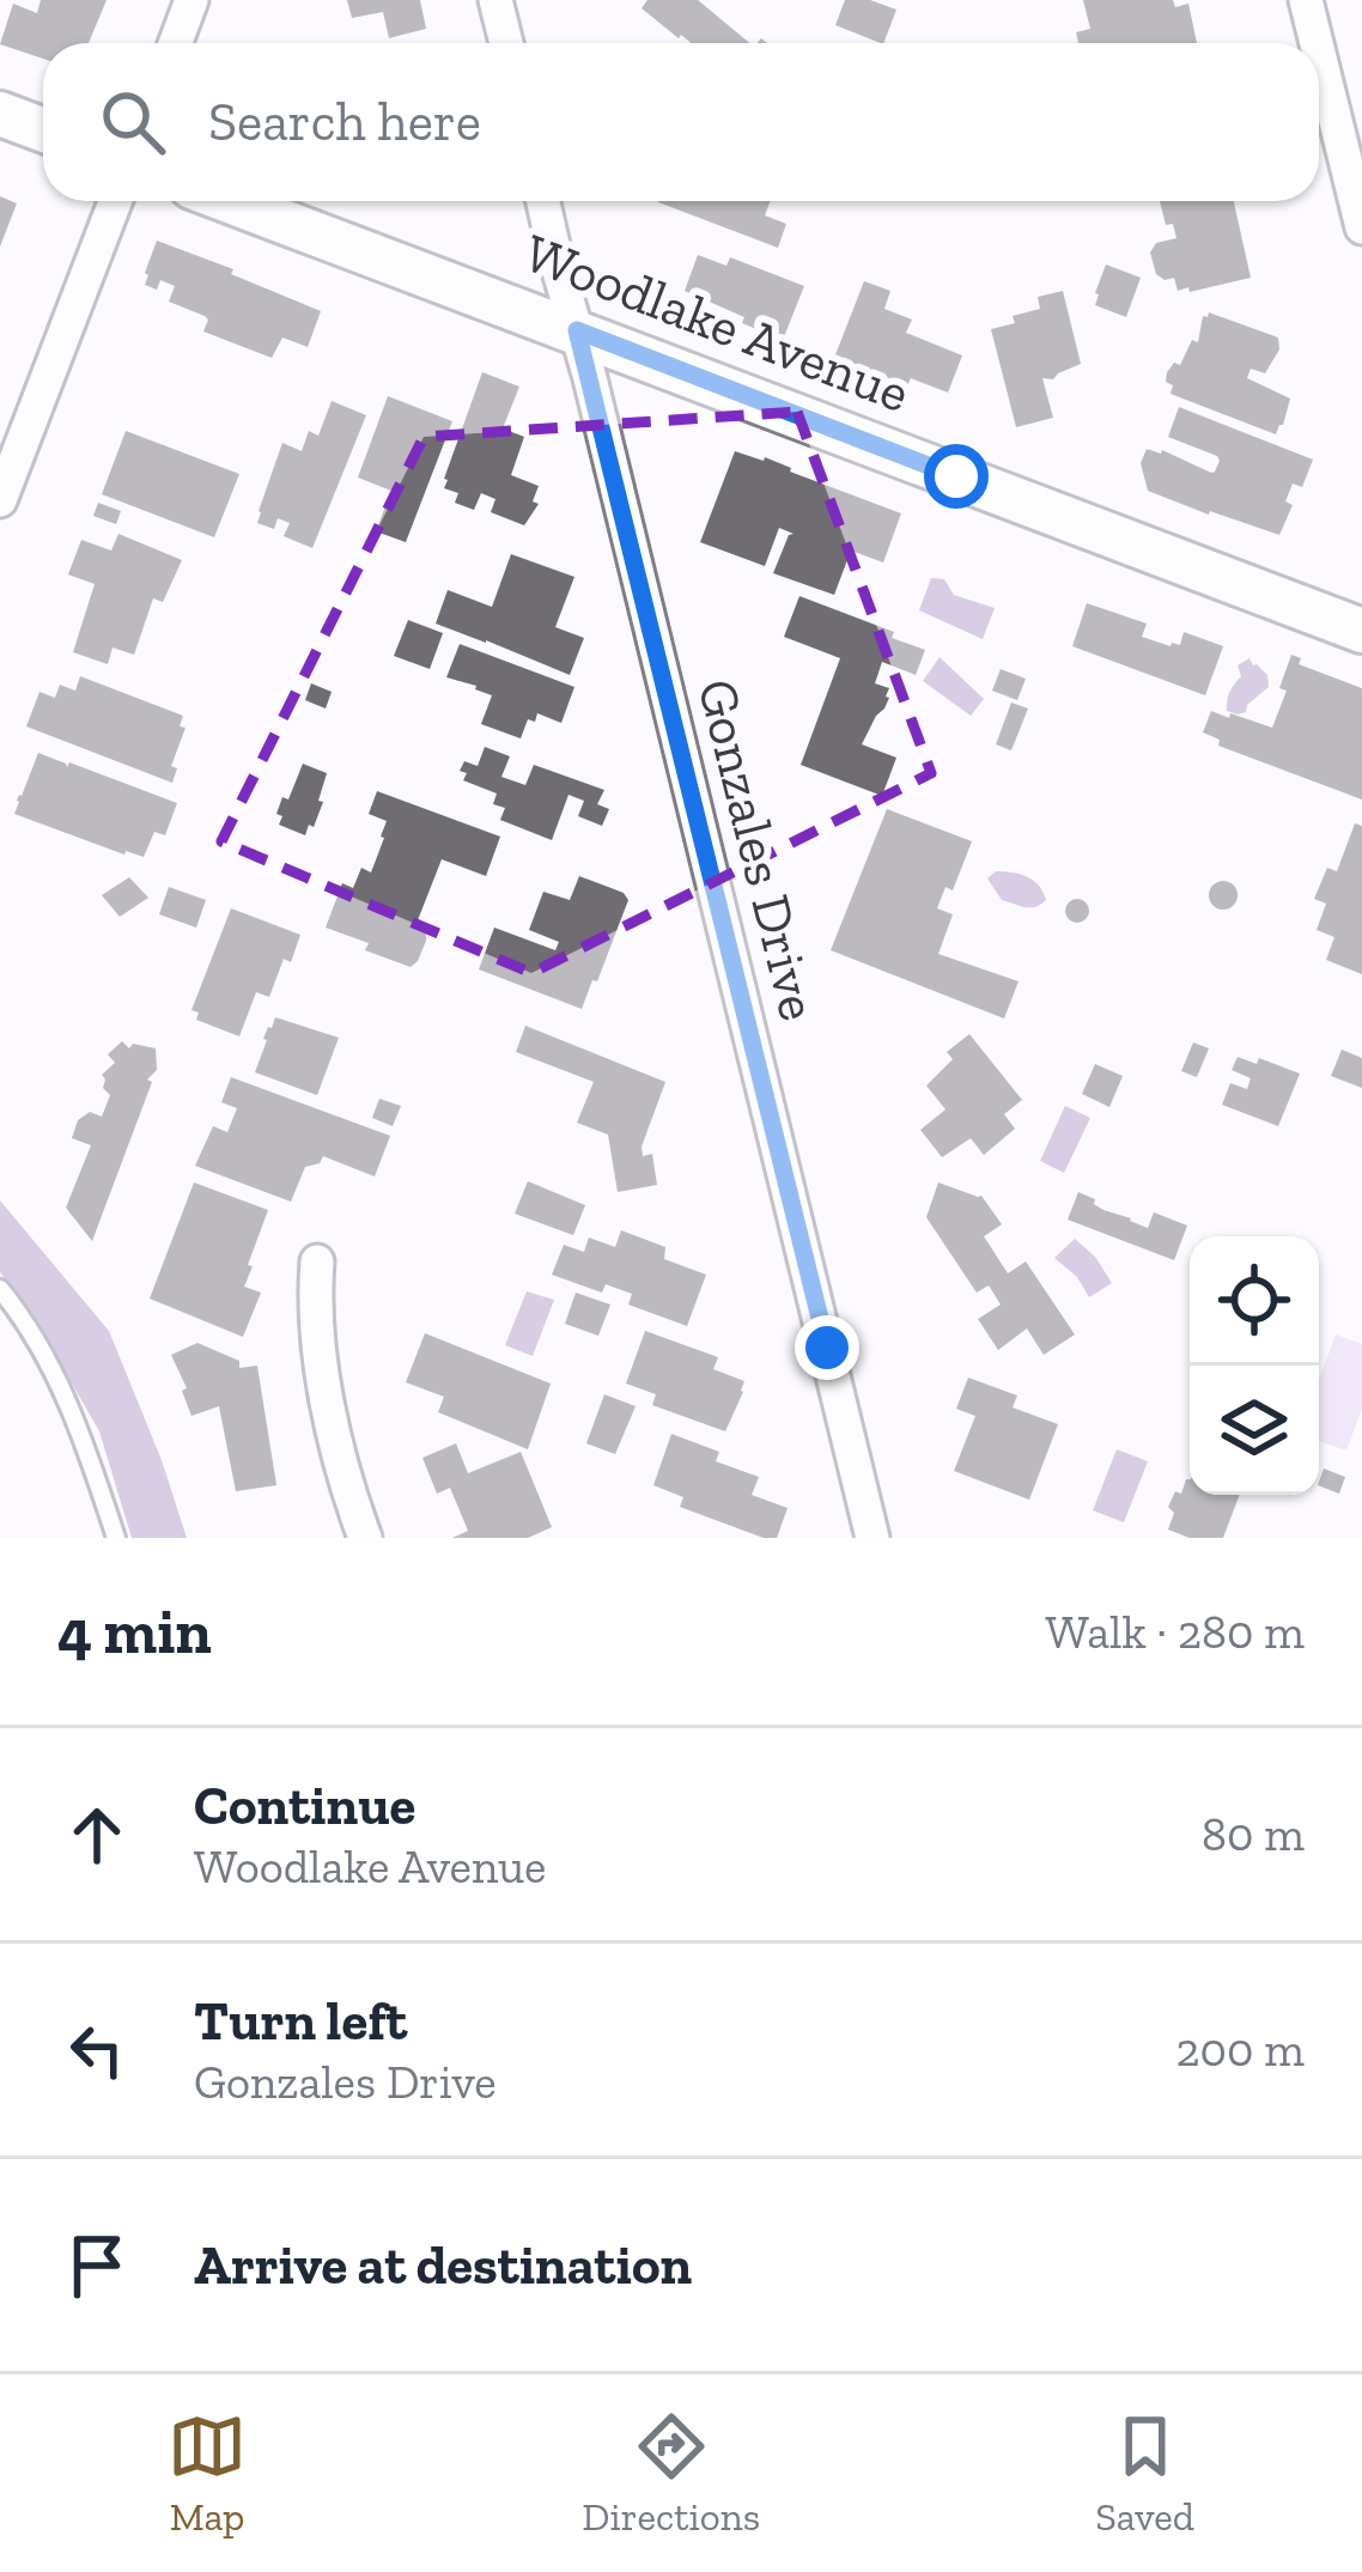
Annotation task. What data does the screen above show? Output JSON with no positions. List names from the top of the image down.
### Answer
{
  "streets": {
    "street": ["Woodlake Avenue", "Gonzales Drive"]
  },
  "crossings": [
    ["Woodlake Avenue", "Gonzales Drive"]
  ],
  "page": {
    "search": "Search here",
    "heading": ["4 min", "Walk · 280 m"],
    "list": [
      ["Continue", "Woodlake Avenue", "80 m"],
      ["Turn left", "Gonzales Drive", "200 m"],
      "Arrive at destination"
    ],
    "nav": ["Map", "Directions", "Saved"]
  }
}
